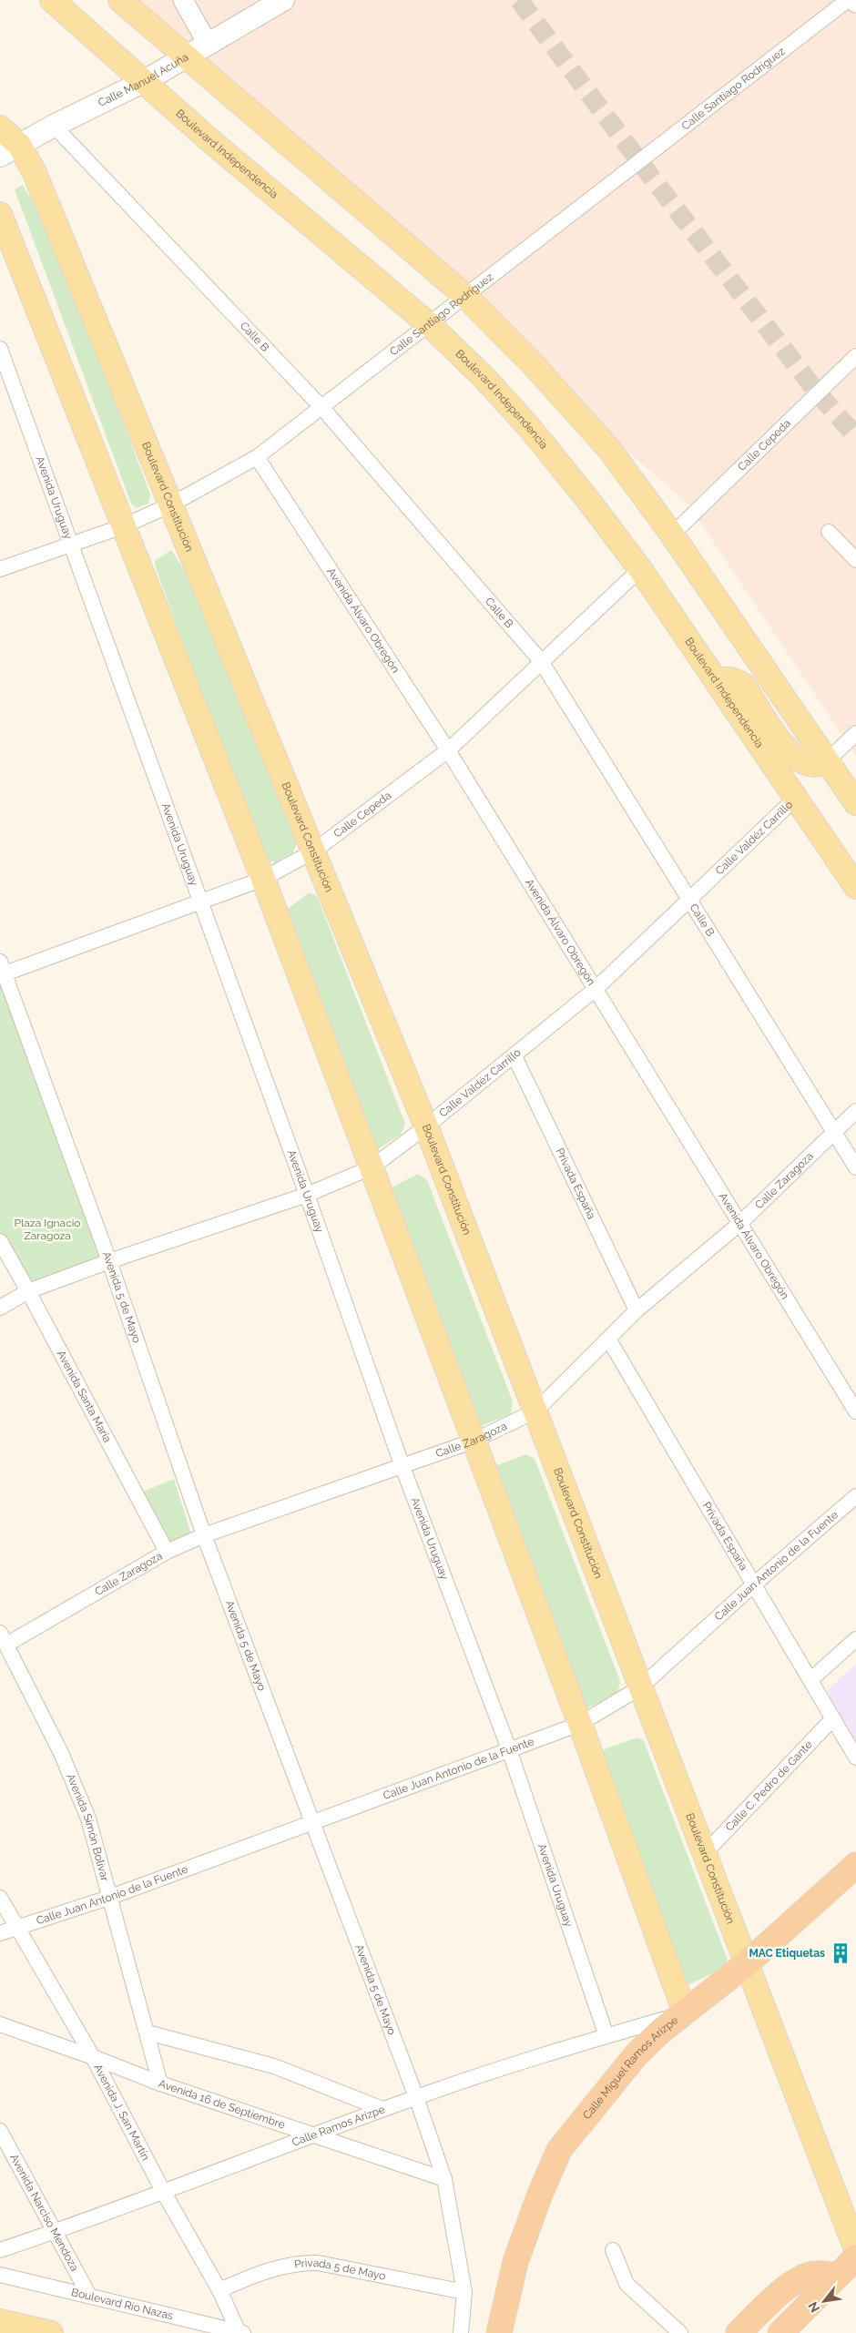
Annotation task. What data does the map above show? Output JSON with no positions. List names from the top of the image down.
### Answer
{
  "streets": {
    "highway": ["Calle Miguel Ramos Arizpe"],
    "main road": ["Calle Manuel Acuña", "Boulevard Independencia", "Boulevard Constitución"],
    "street": [
      "Calle Santiago Rodríguez",
      "Calle B",
      "Calle Cepeda",
      "Avenida Uruguay",
      "Avenida Álvaro Obregón",
      "Calle Valdéz Carrillo",
      "Calle Zaragoza",
      "Privada España",
      "Avenida 5 de Mayo",
      "Avenida Santa María",
      "Calle Juan Antonio de la Fuente",
      "Calle C. Pedro de Gante",
      "Avenida Simón Bolívar",
      "Avenida 16 de Septiembre",
      "Avenida J. San Martín",
      "Calle Ramos Arizpe",
      "Avenida Narciso Mendoza",
      "Privada 5 de Mayo",
      "Boulevard Río Nazas"
    ]
  },
  "crossings": [
    ["Calle Manuel Acuña", "Boulevard Independencia"],
    ["Calle Manuel Acuña", "Calle B"],
    ["Calle Manuel Acuña", "Boulevard Constitución"],
    ["Calle Santiago Rodríguez", "Boulevard Independencia"],
    ["Calle Santiago Rodríguez", "Calle B"],
    ["Calle Santiago Rodríguez", "Boulevard Constitución"],
    ["Calle Santiago Rodríguez", "Avenida Uruguay"],
    ["Calle Santiago Rodríguez", "Avenida Álvaro Obregón"],
    ["Boulevard Independencia", "Calle Cepeda"],
    ["Boulevard Independencia", "Calle Valdéz Carrillo"],
    ["Calle B", "Calle Cepeda"],
    ["Calle B", "Calle Valdéz Carrillo"],
    ["Calle B", "Calle Zaragoza"],
    ["Calle Cepeda", "Boulevard Constitución"],
    ["Calle Cepeda", "Avenida Uruguay"],
    ["Calle Cepeda", "Avenida Álvaro Obregón"],
    ["Calle Cepeda", "Avenida 5 de Mayo"],
    ["Boulevard Constitución", "Calle Valdéz Carrillo"],
    ["Boulevard Constitución", "Calle Zaragoza"],
    ["Boulevard Constitución", "Calle Juan Antonio de la Fuente"],
    ["Boulevard Constitución", "Calle C. Pedro de Gante"],
    ["Boulevard Constitución", "Calle Miguel Ramos Arizpe"],
    ["Avenida Uruguay", "Calle Valdéz Carrillo"],
    ["Avenida Uruguay", "Calle Zaragoza"],
    ["Avenida Uruguay", "Calle Juan Antonio de la Fuente"],
    ["Avenida Uruguay", "Calle Ramos Arizpe"],
    ["Avenida Álvaro Obregón", "Calle Valdéz Carrillo"],
    ["Avenida Álvaro Obregón", "Calle Zaragoza"],
    ["Calle Valdéz Carrillo", "Privada España"],
    ["Calle Valdéz Carrillo", "Avenida 5 de Mayo"],
    ["Calle Valdéz Carrillo", "Avenida Santa María"],
    ["Calle Zaragoza", "Privada España"],
    ["Calle Zaragoza", "Avenida 5 de Mayo"],
    ["Calle Zaragoza", "Avenida Santa María"],
    ["Calle Zaragoza", "Avenida Simón Bolívar"],
    ["Privada España", "Calle Juan Antonio de la Fuente"],
    ["Privada España", "Calle C. Pedro de Gante"],
    ["Avenida 5 de Mayo", "Calle Juan Antonio de la Fuente"],
    ["Avenida 5 de Mayo", "Avenida 16 de Septiembre"],
    ["Avenida 5 de Mayo", "Calle Ramos Arizpe"],
    ["Avenida 5 de Mayo", "Privada 5 de Mayo"],
    ["Calle Juan Antonio de la Fuente", "Avenida Simón Bolívar"],
    ["Calle Juan Antonio de la Fuente", "Avenida J. San Martín"],
    ["Avenida Simón Bolívar", "Avenida 16 de Septiembre"],
    ["Calle Miguel Ramos Arizpe", "Calle Ramos Arizpe"],
    ["Avenida 16 de Septiembre", "Avenida J. San Martín"],
    ["Avenida 16 de Septiembre", "Calle Ramos Arizpe"],
    ["Avenida J. San Martín", "Calle Ramos Arizpe"],
    ["Avenida J. San Martín", "Privada 5 de Mayo"],
    ["Avenida J. San Martín", "Boulevard Río Nazas"],
    ["Calle Ramos Arizpe", "Avenida Narciso Mendoza"],
    ["Avenida Narciso Mendoza", "Boulevard Río Nazas"]
  ],
  "parks": ["Plaza Ignacio Zaragoza"],
  "places": {
    "building": ["MAC Etiquetas"]
  },
  "north": "bottom left"
}
